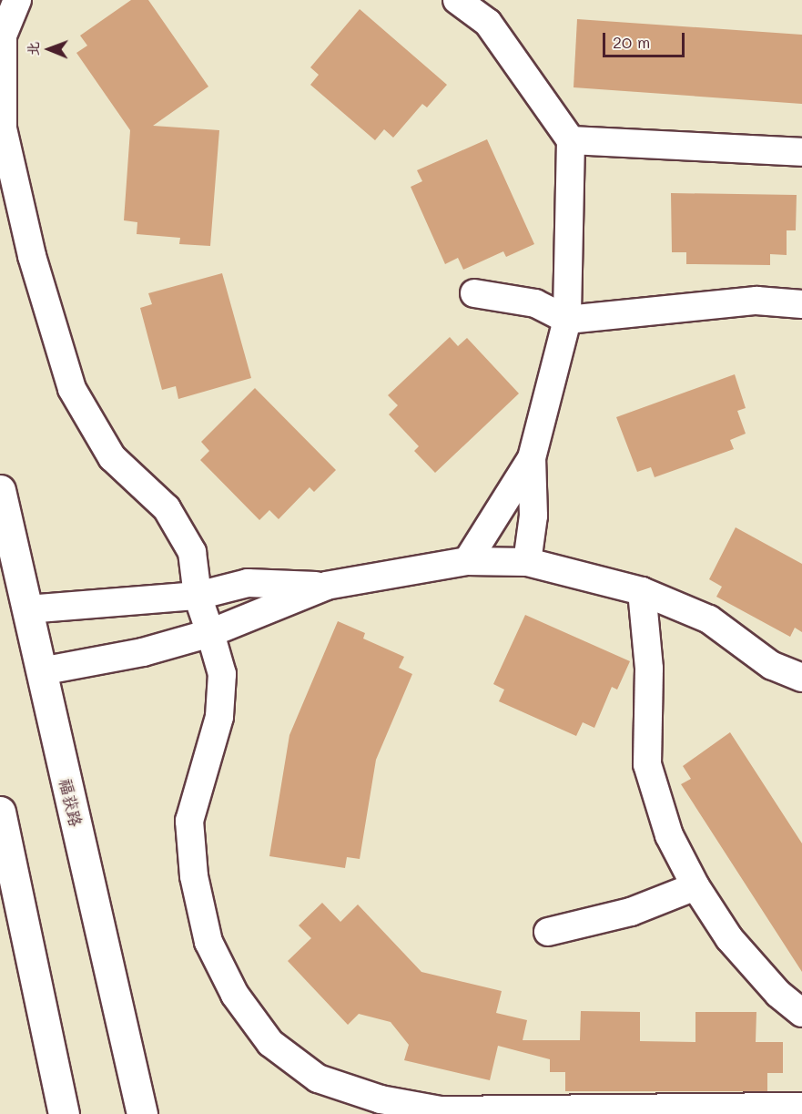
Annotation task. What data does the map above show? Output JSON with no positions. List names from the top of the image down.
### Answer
{
  "streets": {
    "street": ["福获路"]
  },
  "scale_bar": "20 m",
  "north": "left"
}
